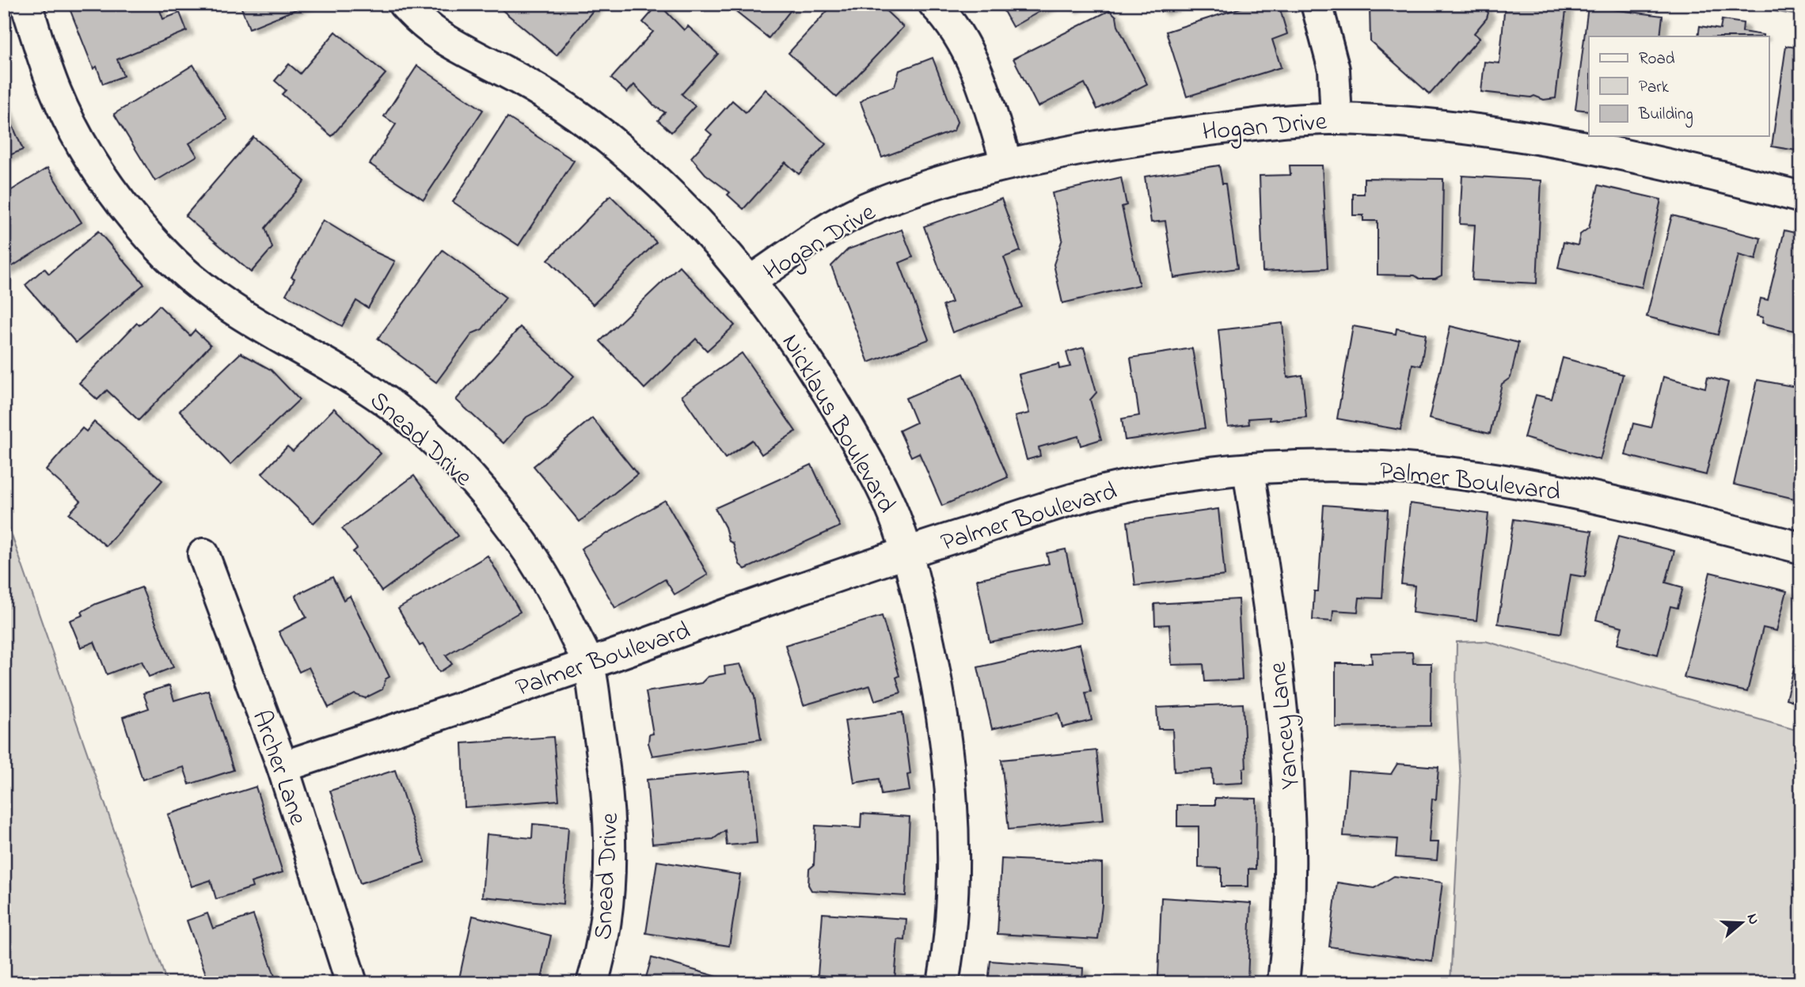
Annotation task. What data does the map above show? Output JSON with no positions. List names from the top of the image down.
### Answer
{
  "streets": {
    "street": [
      "Hogan Drive",
      "Nicklaus Boulevard",
      "Snead Drive",
      "Palmer Boulevard",
      "Yancey Lane",
      "Archer Lane"
    ]
  },
  "crossings": [
    ["Hogan Drive", "Nicklaus Boulevard"],
    ["Nicklaus Boulevard", "Palmer Boulevard"],
    ["Snead Drive", "Palmer Boulevard"],
    ["Palmer Boulevard", "Yancey Lane"],
    ["Palmer Boulevard", "Archer Lane"]
  ],
  "legend": ["Road", "Park", "Building"],
  "north": "right"
}
